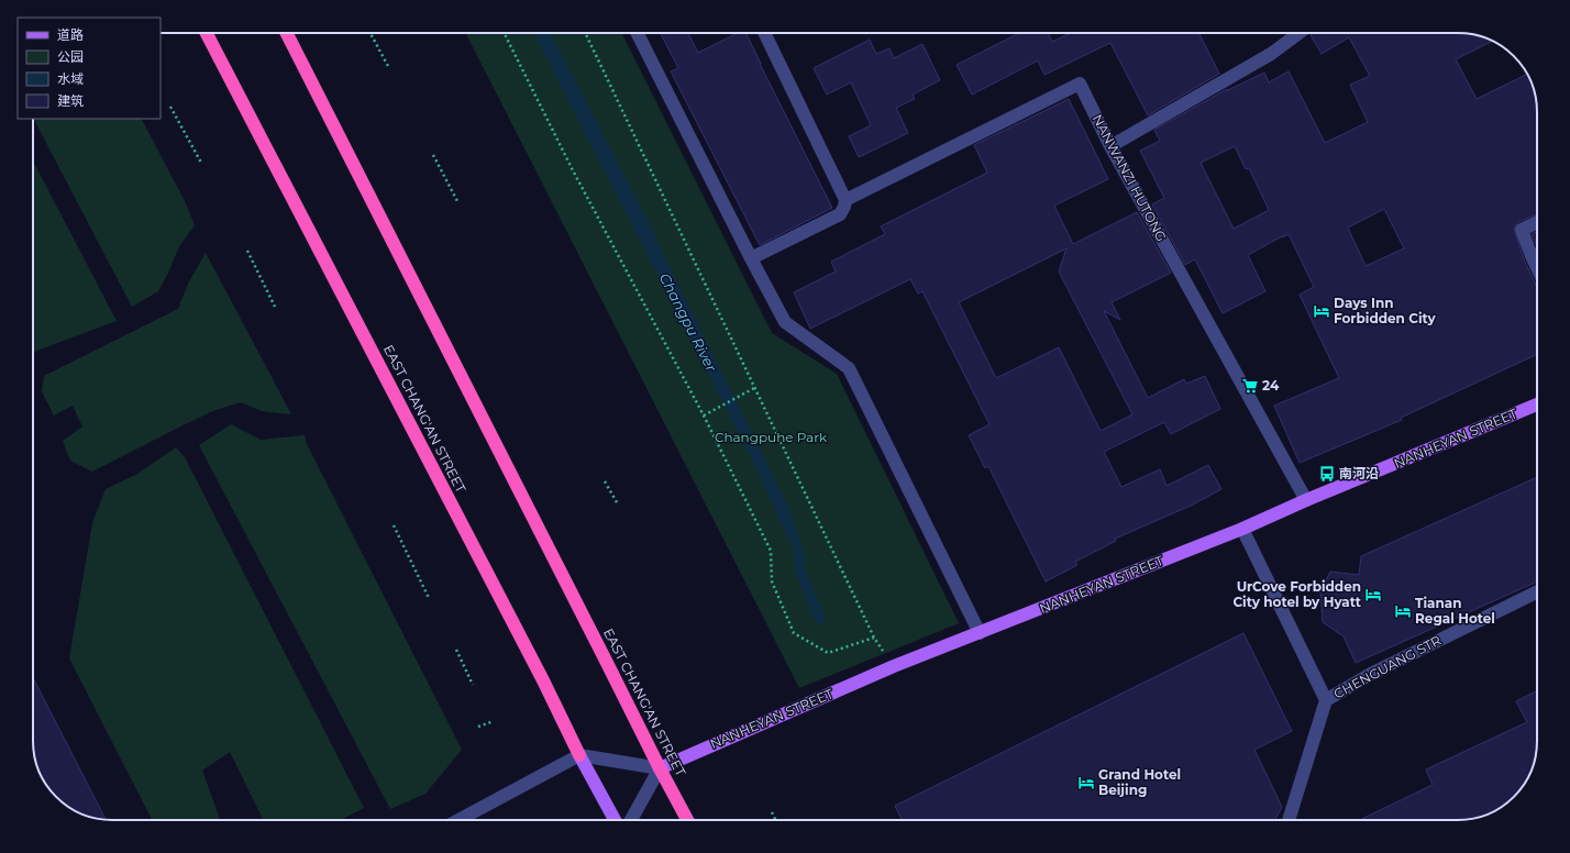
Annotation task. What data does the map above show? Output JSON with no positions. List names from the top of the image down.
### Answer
{
  "streets": {
    "highway": ["EAST CHANG'AN STREET"],
    "main road": ["NANHEYAN STREET"],
    "street": ["NANWANZI HUTONG", "CHENGUANG STR"]
  },
  "crossings": [
    ["NANWANZI HUTONG", "NANHEYAN STREET"],
    ["EAST CHANG'AN STREET", "NANHEYAN STREET"]
  ],
  "water": ["Changpu River"],
  "parks": ["Changpuhe Park"],
  "places": {
    "hotel": [
      "Days Inn Forbidden City",
      "UrCove Forbidden City hotel by Hyatt",
      "Tianan Regal Hotel",
      "Grand Hotel Beijing"
    ],
    "supermarket": ["24"],
    "bus stop": ["南河沿"]
  },
  "legend": [
    "道路",
    "公园",
    "水域",
    "建筑"
  ]
}
